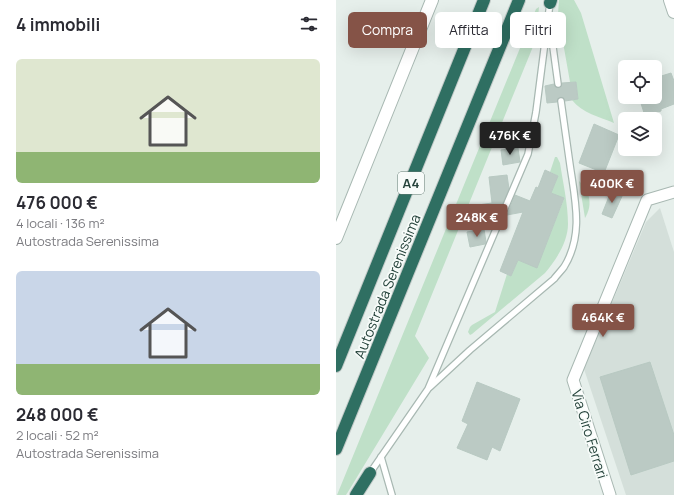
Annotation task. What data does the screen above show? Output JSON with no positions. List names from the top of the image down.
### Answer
{
  "streets": {
    "highway": ["A4", "Autostrada Serenissima"],
    "street": ["Via Ciro Ferrari"]
  },
  "page": {
    "heading": "4 immobili",
    "chip": ["Compra", "Affitta", "Filtri"],
    "list": [
      {
        "name": "476 000 €",
        "note": "4 locali · 136 m² · Autostrada Serenissima"
      },
      {
        "name": "248 000 €",
        "note": "2 locali · 52 m² · Autostrada Serenissima"
      }
    ],
    "price": [
      "476K €",
      "400K €",
      "248K €",
      "464K €"
    ]
  }
}
